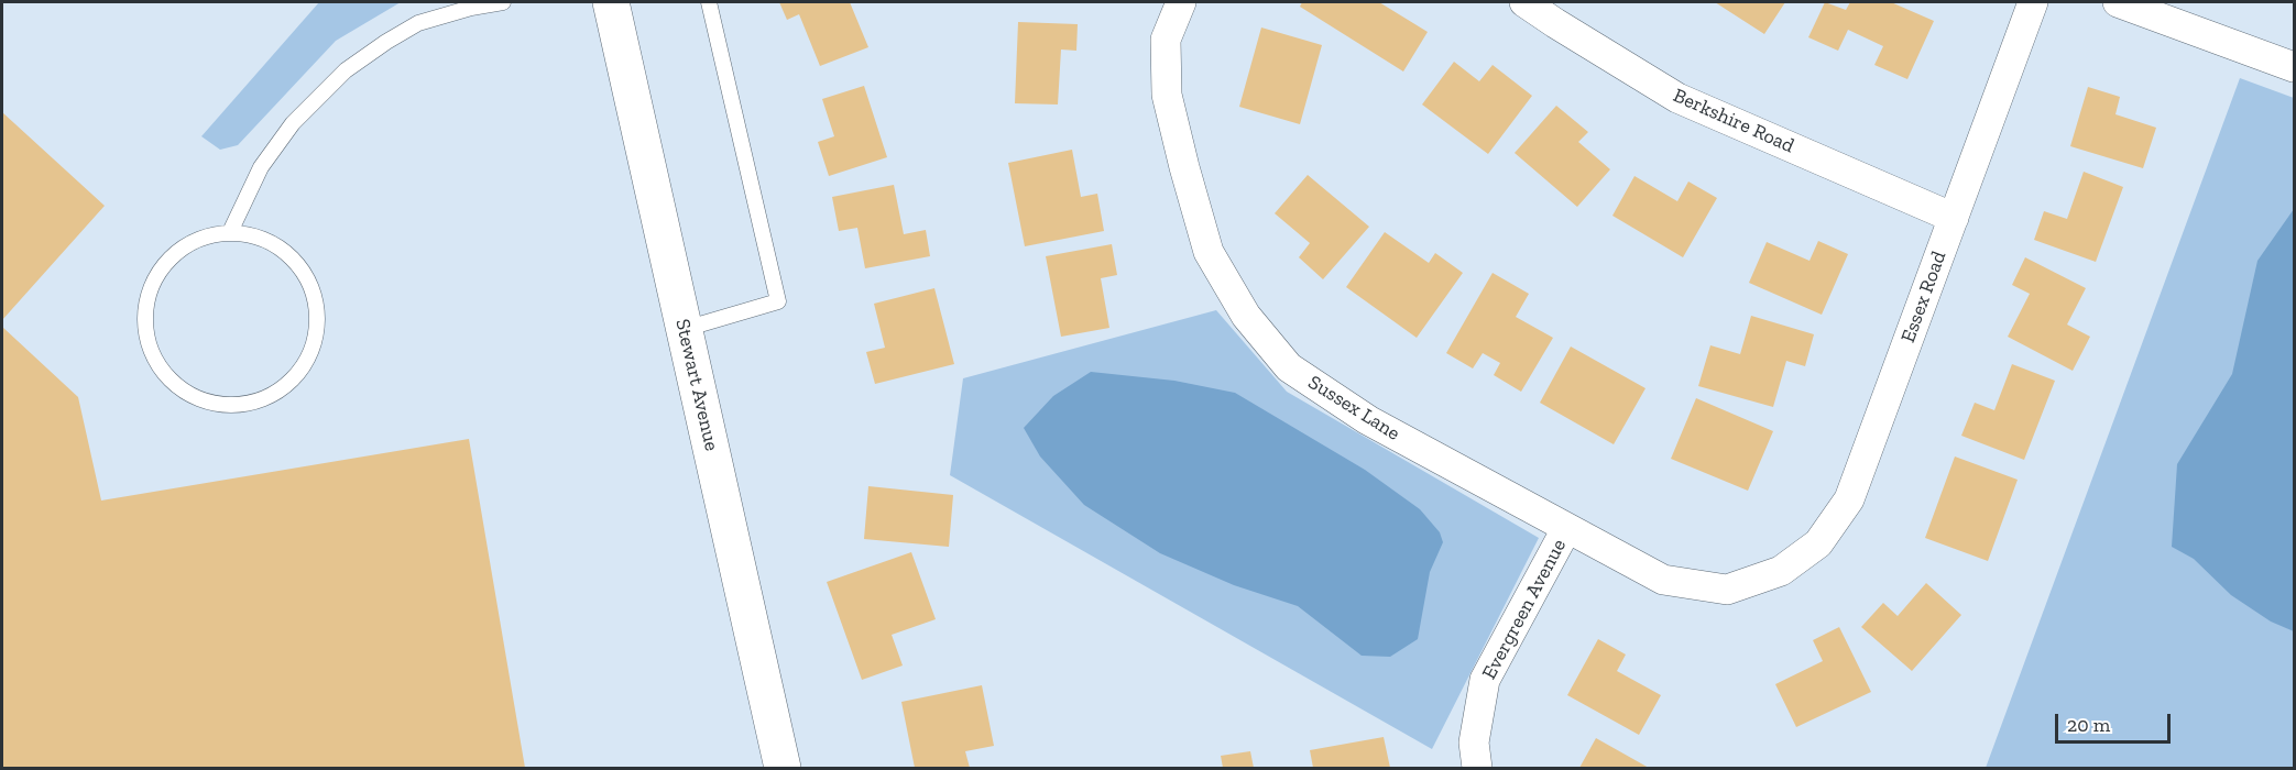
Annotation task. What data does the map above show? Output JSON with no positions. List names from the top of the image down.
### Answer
{
  "streets": {
    "main road": ["Stewart Avenue"],
    "street": [
      "Berkshire Road",
      "Essex Road",
      "Sussex Lane",
      "Evergreen Avenue"
    ]
  },
  "crossings": [
    ["Berkshire Road", "Essex Road"],
    ["Essex Road", "Sussex Lane"],
    ["Sussex Lane", "Evergreen Avenue"]
  ],
  "scale_bar": "20 m"
}
